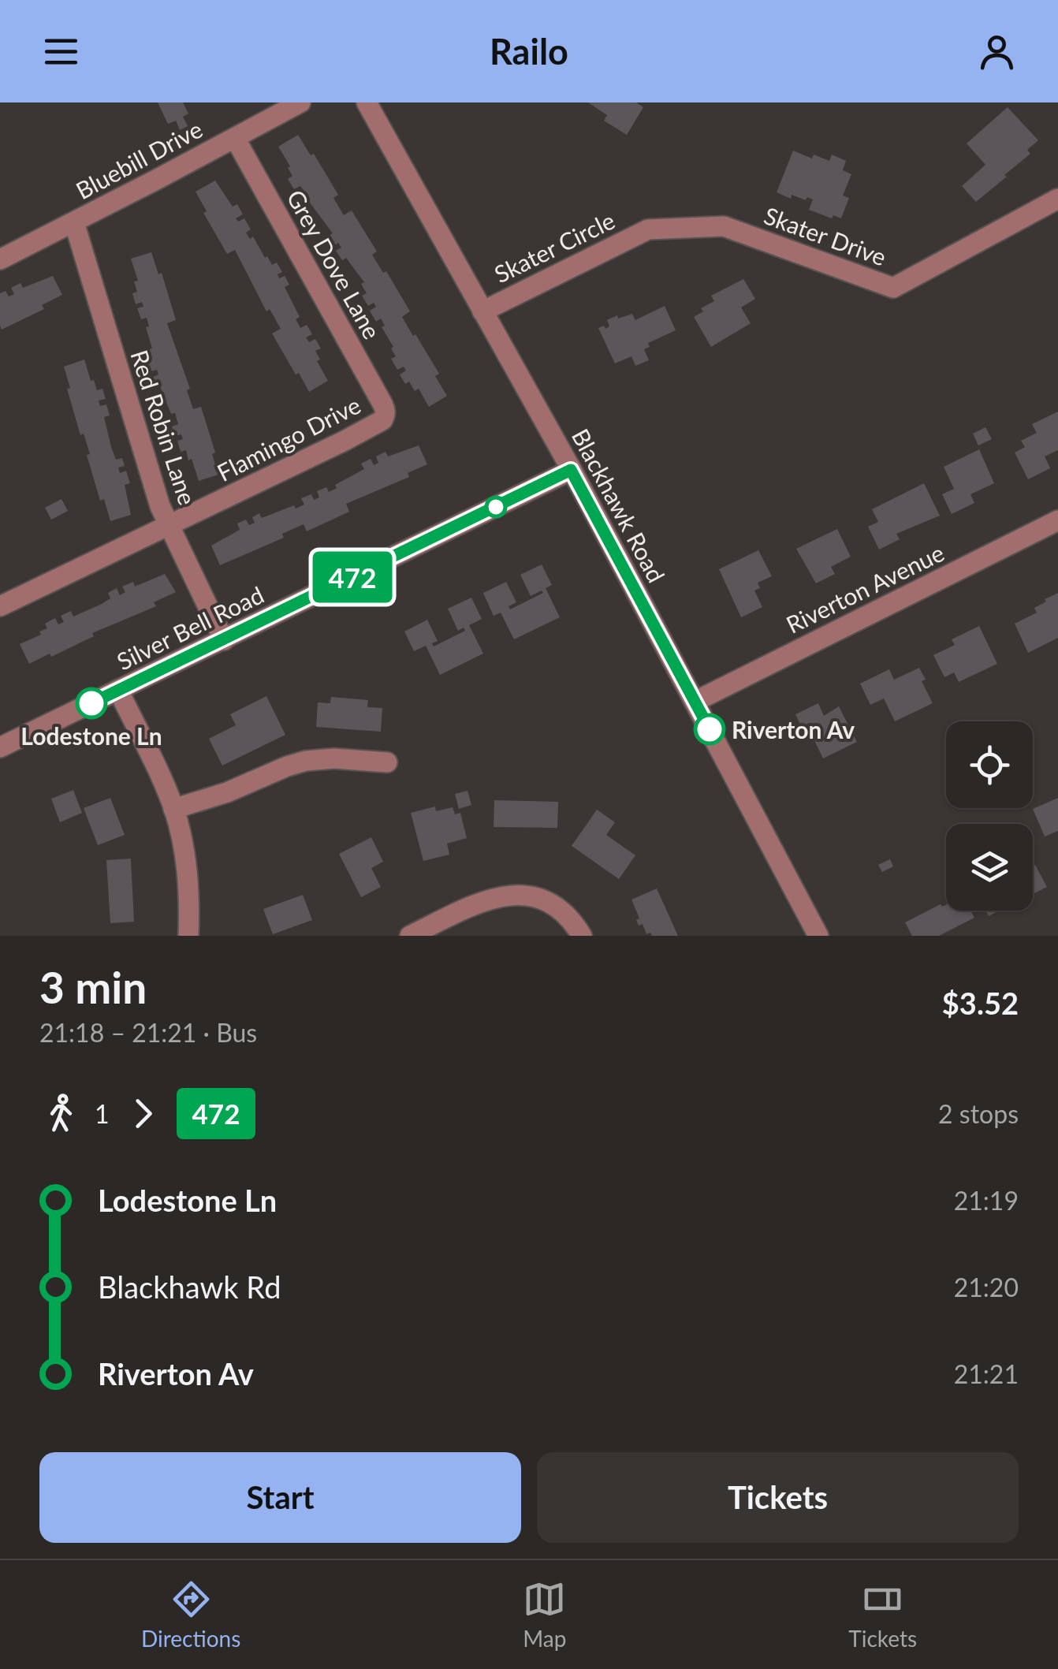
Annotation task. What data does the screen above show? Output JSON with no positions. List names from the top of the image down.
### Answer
{
  "streets": {
    "street": [
      "Bluebill Drive",
      "Skater Drive",
      "Skater Circle",
      "Grey Dove Lane",
      "Red Robin Lane",
      "Flamingo Drive",
      "Blackhawk Road",
      "Riverton Avenue",
      "Silver Bell Road"
    ]
  },
  "crossings": [
    ["Bluebill Drive", "Grey Dove Lane"],
    ["Bluebill Drive", "Red Robin Lane"],
    ["Skater Drive", "Skater Circle"],
    ["Skater Circle", "Blackhawk Road"],
    ["Grey Dove Lane", "Flamingo Drive"],
    ["Red Robin Lane", "Flamingo Drive"],
    ["Red Robin Lane", "Silver Bell Road"],
    ["Blackhawk Road", "Riverton Avenue"],
    ["Blackhawk Road", "Silver Bell Road"]
  ],
  "places": ["Lodestone Ln", "Riverton Av"],
  "lines": ["bus line 472"],
  "page": {
    "header": "Railo",
    "on_map": "472",
    "heading": ["3 min", "21:18 – 21:21 · Bus", "$3.52"],
    "legs": ["1", "472", "2 stops"],
    "list": [
      {
        "name": "Lodestone Ln",
        "value": "21:19"
      },
      {
        "name": "Blackhawk Rd",
        "value": "21:20"
      },
      {
        "name": "Riverton Av",
        "value": "21:21"
      }
    ],
    "buttons": ["Start", "Tickets"],
    "tabs": ["Directions", "Map", "Tickets"]
  }
}
